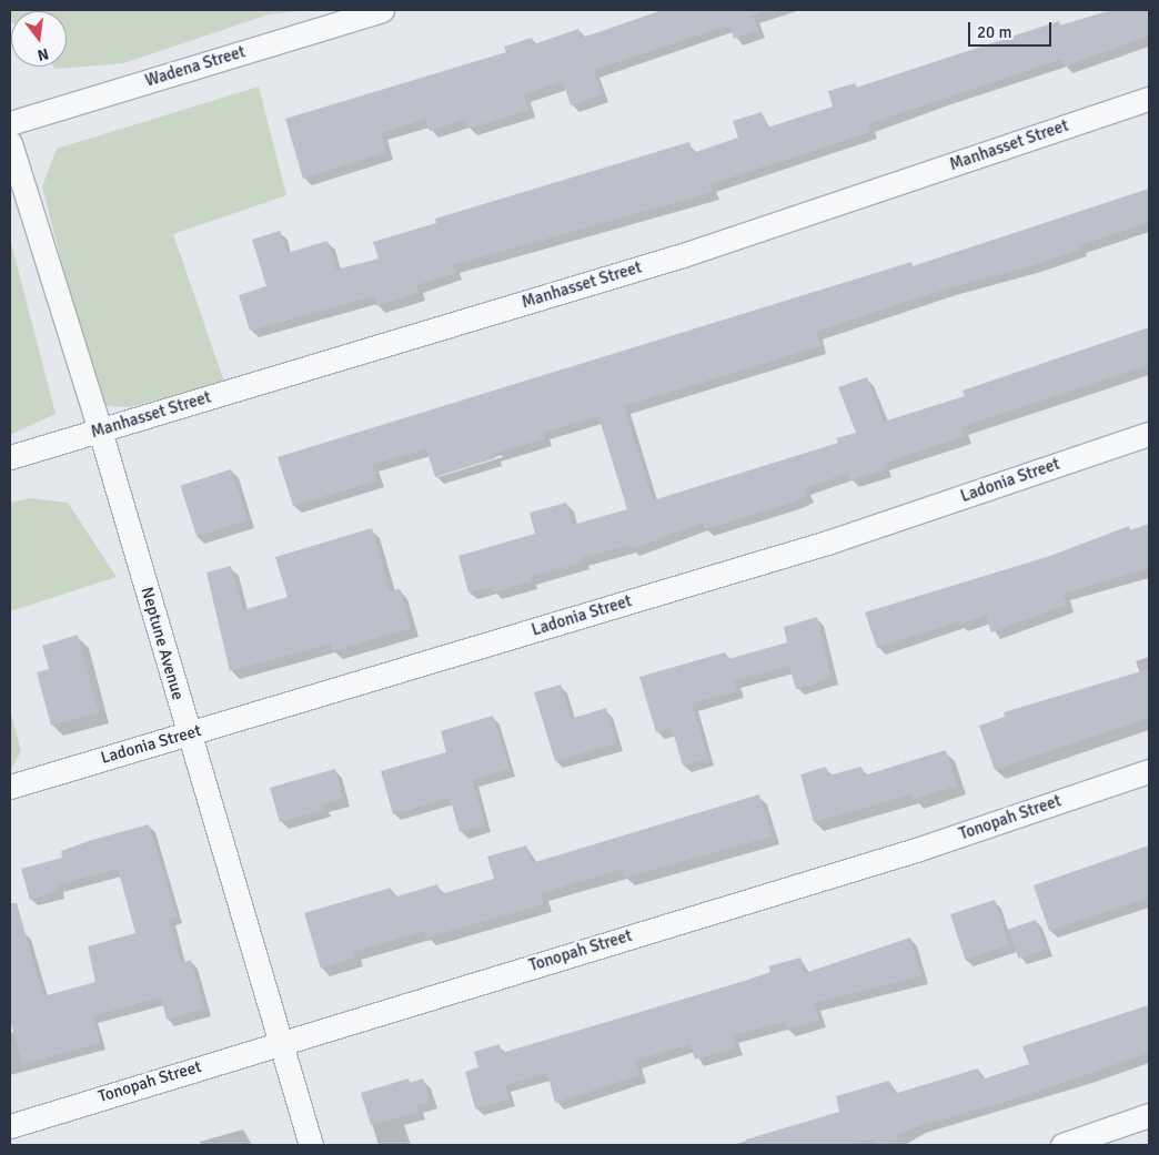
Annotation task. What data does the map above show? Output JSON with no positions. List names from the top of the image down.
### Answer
{
  "streets": {
    "street": [
      "Wadena Street",
      "Manhasset Street",
      "Ladonia Street",
      "Neptune Avenue",
      "Tonopah Street"
    ]
  },
  "crossings": [
    ["Manhasset Street", "Neptune Avenue"],
    ["Ladonia Street", "Neptune Avenue"],
    ["Neptune Avenue", "Tonopah Street"]
  ],
  "scale_bar": "20 m",
  "north": "bottom"
}
